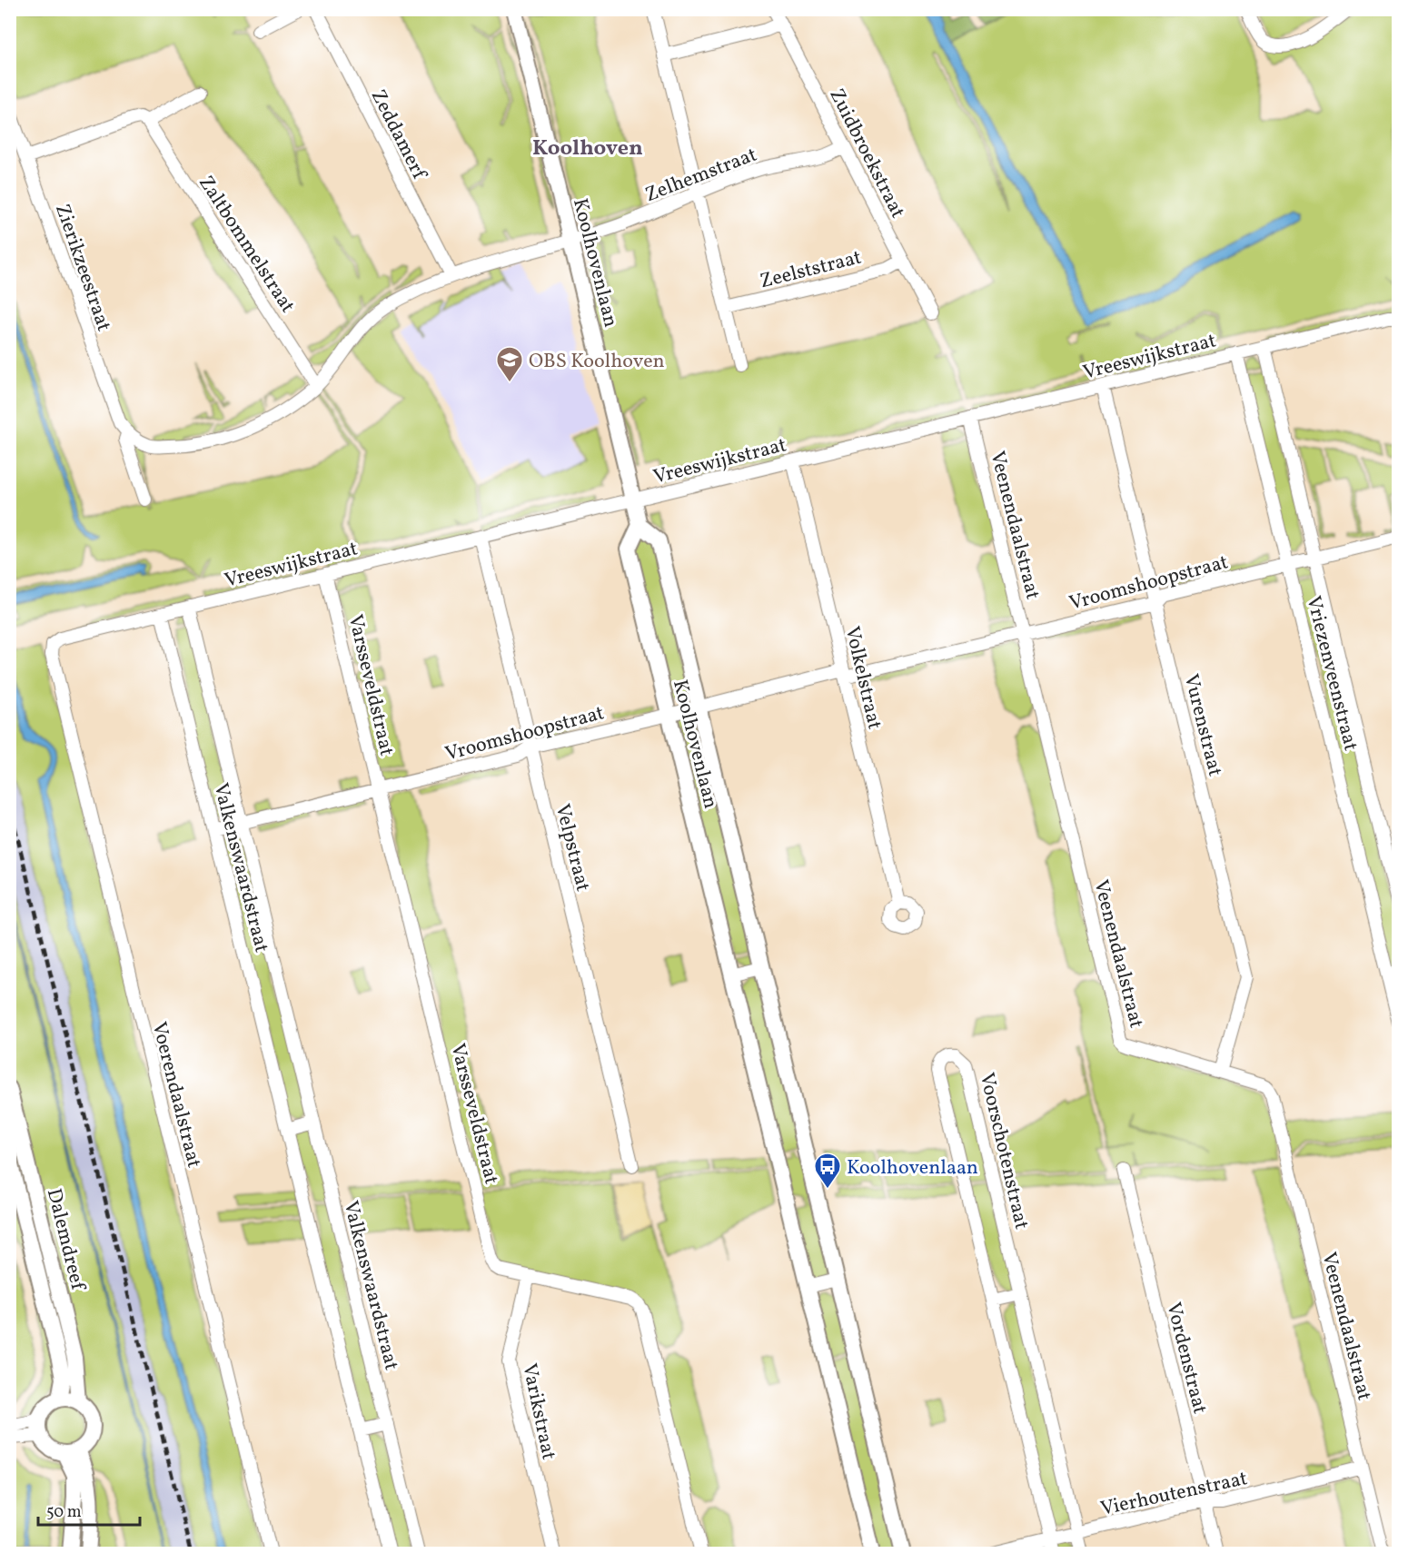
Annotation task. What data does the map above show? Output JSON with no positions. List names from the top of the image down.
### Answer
{
  "streets": {
    "street": [
      "Zeddamerf",
      "Zuidbroekstraat",
      "Zelhemstraat",
      "Zaltbommelstraat",
      "Koolhovenlaan",
      "Zierikzeestraat",
      "Zeelststraat",
      "Vreeswijkstraat",
      "Veenendaalstraat",
      "Vroomshoopstraat",
      "Vriezenveenstraat",
      "Volkelstraat",
      "Varsseveldstraat",
      "Vurenstraat",
      "Velpstraat",
      "Valkenswaardstraat",
      "Voerendaalstraat",
      "Voorschotenstraat",
      "Dalemdreef",
      "Vordenstraat",
      "Varikstraat",
      "Vierhoutenstraat"
    ]
  },
  "crossings": [
    ["Zuidbroekstraat", "Zelhemstraat"],
    ["Zuidbroekstraat", "Zeelststraat"],
    ["Zelhemstraat", "Koolhovenlaan"],
    ["Koolhovenlaan", "Vreeswijkstraat"],
    ["Koolhovenlaan", "Vroomshoopstraat"],
    ["Vreeswijkstraat", "Veenendaalstraat"],
    ["Vreeswijkstraat", "Vriezenveenstraat"],
    ["Vreeswijkstraat", "Volkelstraat"],
    ["Vreeswijkstraat", "Varsseveldstraat"],
    ["Vreeswijkstraat", "Vurenstraat"],
    ["Vreeswijkstraat", "Velpstraat"],
    ["Vreeswijkstraat", "Valkenswaardstraat"],
    ["Vreeswijkstraat", "Voerendaalstraat"],
    ["Veenendaalstraat", "Vroomshoopstraat"],
    ["Veenendaalstraat", "Vurenstraat"],
    ["Veenendaalstraat", "Vierhoutenstraat"],
    ["Vroomshoopstraat", "Vriezenveenstraat"],
    ["Vroomshoopstraat", "Volkelstraat"],
    ["Vroomshoopstraat", "Varsseveldstraat"],
    ["Vroomshoopstraat", "Vurenstraat"],
    ["Vroomshoopstraat", "Velpstraat"],
    ["Vroomshoopstraat", "Valkenswaardstraat"],
    ["Varsseveldstraat", "Varikstraat"],
    ["Voorschotenstraat", "Vierhoutenstraat"],
    ["Vordenstraat", "Vierhoutenstraat"]
  ],
  "districts": ["Koolhoven"],
  "places": {
    "school or university": ["OBS Koolhoven"],
    "bus stop": ["Koolhovenlaan"]
  },
  "scale_bar": "50 m"
}
